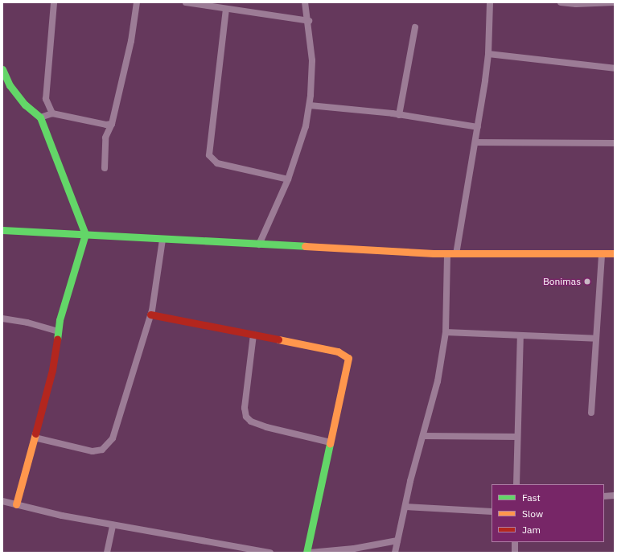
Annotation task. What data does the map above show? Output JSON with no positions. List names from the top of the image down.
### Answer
{
  "places": ["Bonimas"],
  "legend": ["Fast", "Slow", "Jam"]
}
